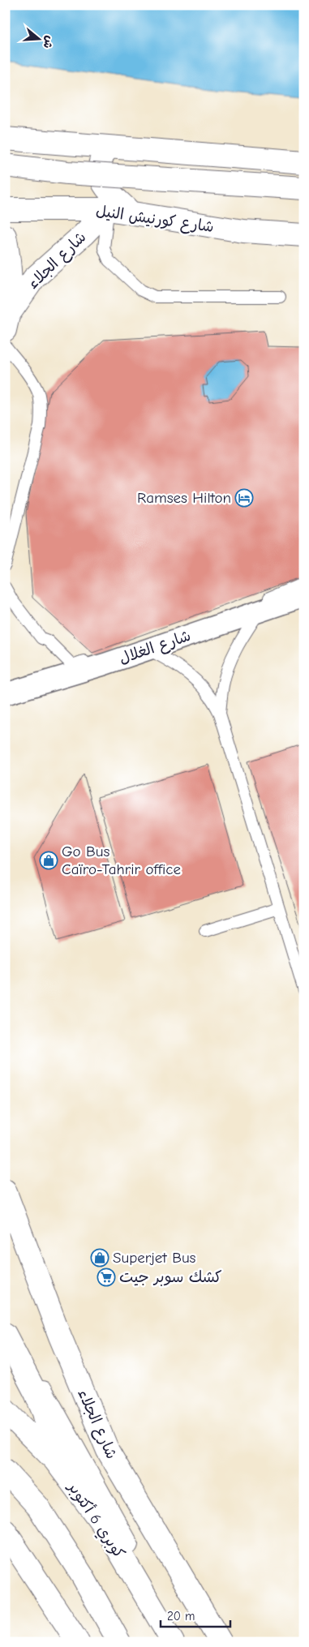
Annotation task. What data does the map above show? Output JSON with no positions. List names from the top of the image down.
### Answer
{
  "streets": {
    "main road": ["شارع كورنيش النيل", "شارع الجلاء", "كوبري 6 أكتوبر"],
    "street": ["شارع الغلال"]
  },
  "crossings": [
    ["شارع كورنيش النيل", "شارع الجلاء"]
  ],
  "places": {
    "hotel": ["Ramses Hilton"],
    "shop": ["Go Bus Caïro-Tahrir office", "Superjet Bus"],
    "supermarket": ["كشك سوبر جيت"]
  },
  "scale_bar": "20 m",
  "north": "right"
}
